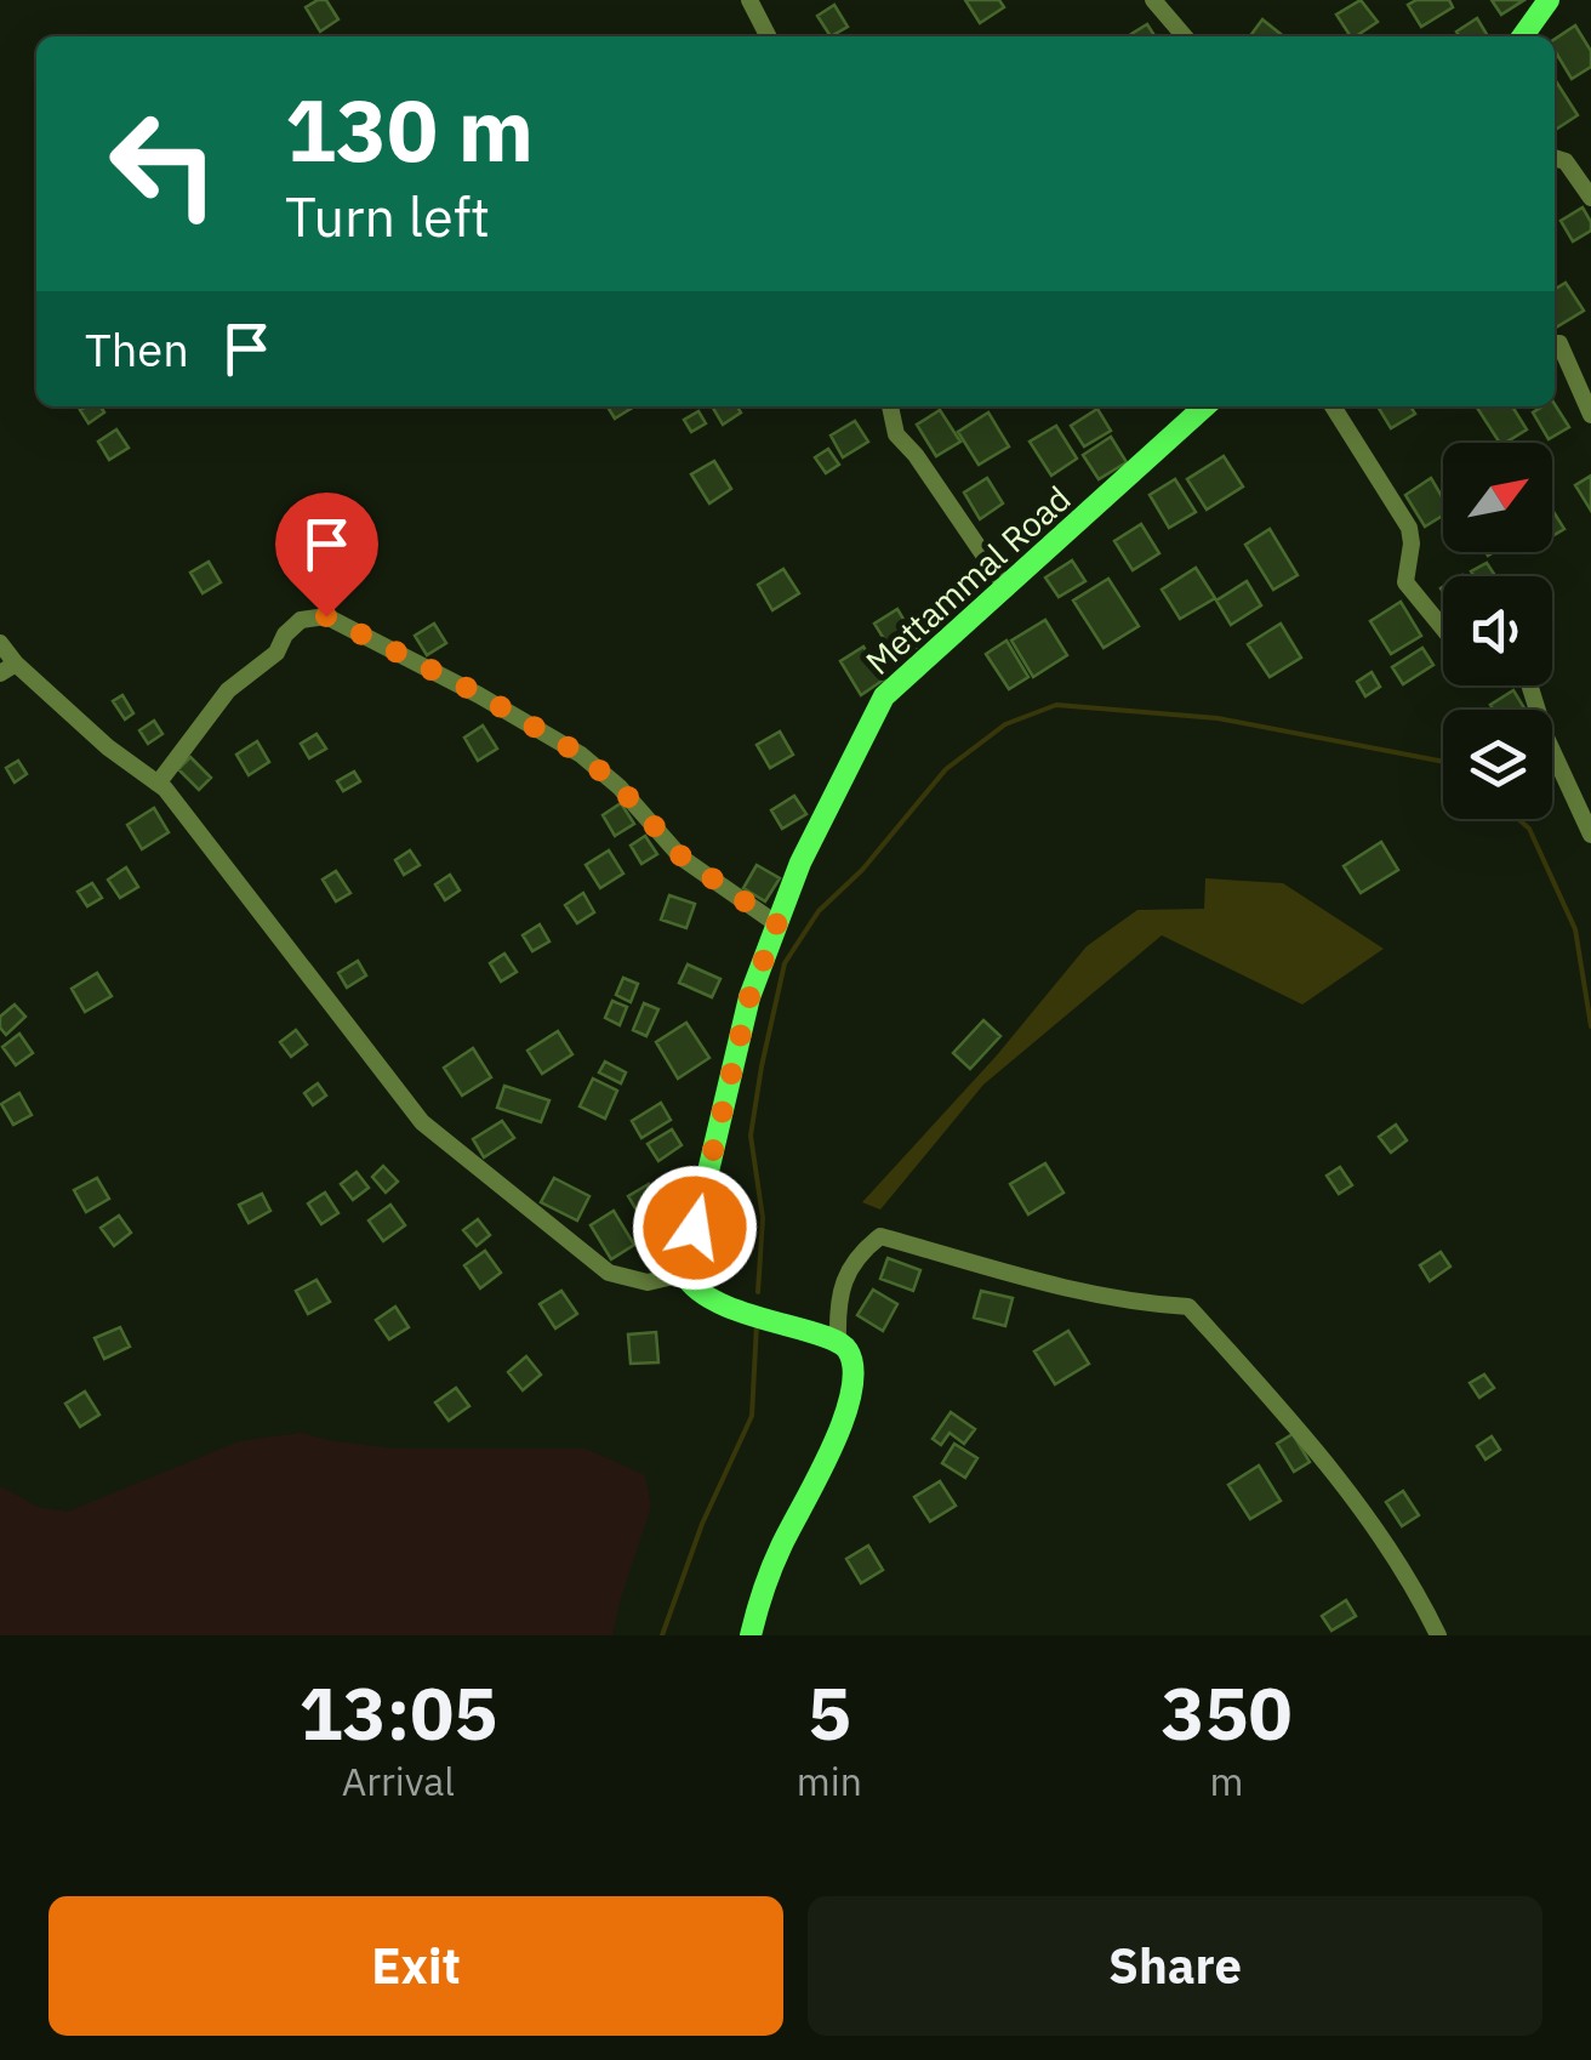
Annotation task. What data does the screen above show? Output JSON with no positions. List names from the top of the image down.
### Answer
{
  "streets": {
    "main road": ["Mettammal Road"]
  },
  "north": "top right",
  "page": {
    "turn": ["130 m", "Turn left"],
    "then": "Then",
    "eta": [
      "13:05",
      "Arrival",
      "5",
      "min",
      "350",
      "m"
    ],
    "buttons": ["Exit", "Share"]
  }
}
